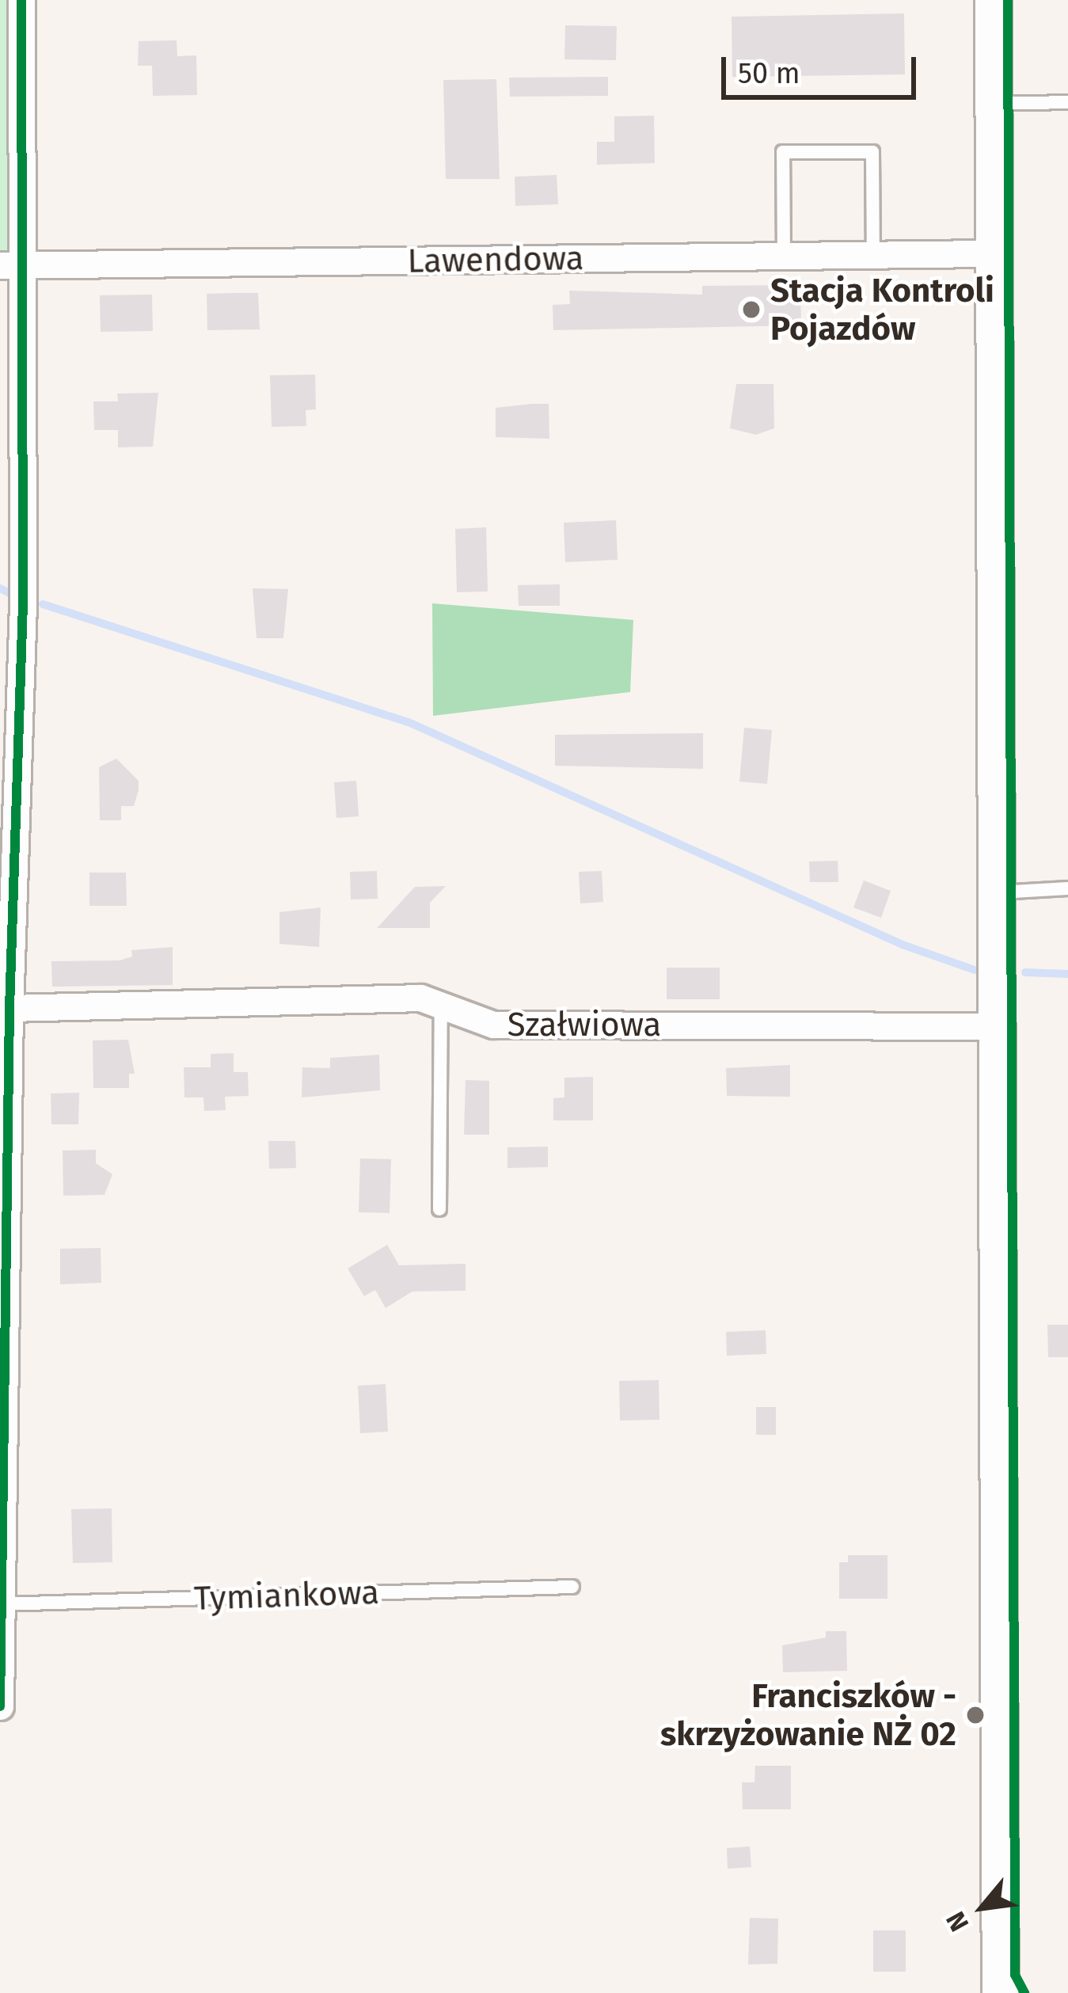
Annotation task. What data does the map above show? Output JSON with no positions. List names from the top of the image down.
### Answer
{
  "streets": {
    "street": ["Lawendowa", "Szałwiowa"],
    "lane": ["Tymiankowa"]
  },
  "places": ["Stacja Kontroli Pojazdów", "Franciszków - skrzyżowanie NŻ 02"],
  "scale_bar": "50 m",
  "north": "bottom left"
}
